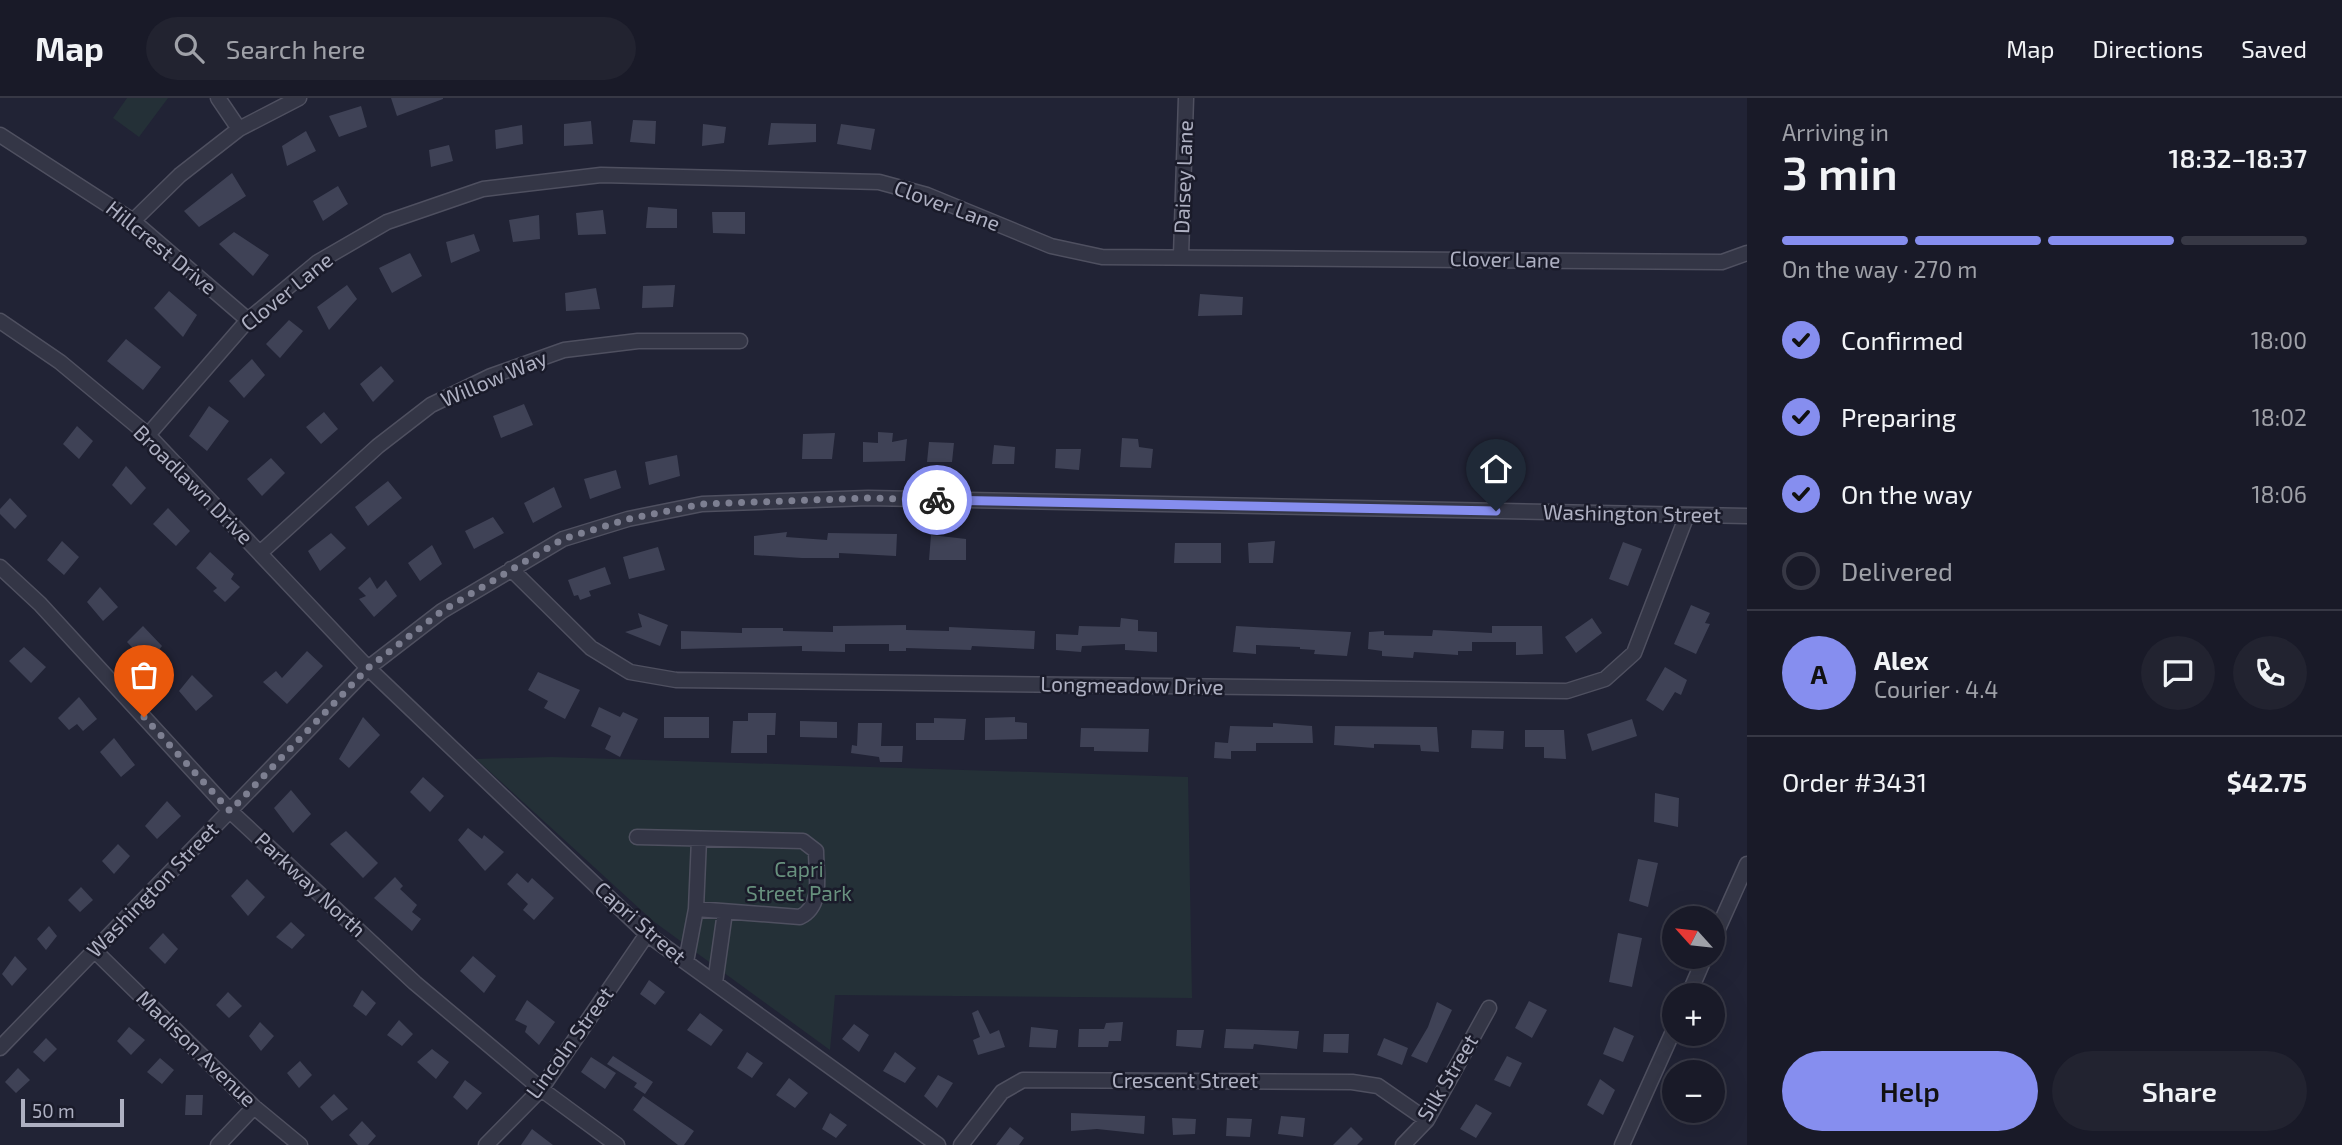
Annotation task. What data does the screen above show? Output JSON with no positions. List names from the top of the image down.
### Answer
{
  "streets": {
    "street": [
      "Daisey Lane",
      "Clover Lane",
      "Hillcrest Drive",
      "Willow Way",
      "Broadlawn Drive",
      "Washington Street",
      "Longmeadow Drive",
      "Parkway North",
      "Capri Street",
      "Lincoln Street",
      "Madison Avenue",
      "Silk Street",
      "Crescent Street"
    ]
  },
  "crossings": [
    ["Daisey Lane", "Clover Lane"],
    ["Clover Lane", "Hillcrest Drive"],
    ["Clover Lane", "Broadlawn Drive"],
    ["Willow Way", "Broadlawn Drive"],
    ["Broadlawn Drive", "Washington Street"],
    ["Broadlawn Drive", "Capri Street"],
    ["Washington Street", "Longmeadow Drive"],
    ["Washington Street", "Parkway North"],
    ["Washington Street", "Capri Street"],
    ["Washington Street", "Madison Avenue"],
    ["Parkway North", "Lincoln Street"],
    ["Capri Street", "Lincoln Street"],
    ["Silk Street", "Crescent Street"]
  ],
  "parks": ["Capri Street Park"],
  "scale_bar": "50 m",
  "north": "top left",
  "page": {
    "header": "Map",
    "search": "Search here",
    "nav": ["Map", "Directions", "Saved"],
    "heading": ["3 min", "Arriving in", "18:32–18:37"],
    "panel": [
      "Alex",
      "Courier · 4.4",
      "Order #3431",
      "$42.75"
    ],
    "bar": "On the way · 270 m",
    "list": [
      ["Confirmed", "18:00"],
      ["Preparing", "18:02"],
      ["On the way", "18:06"],
      "Delivered"
    ],
    "round": "A",
    "map_buttons": ["+", "−"],
    "buttons": ["Help", "Share"],
    "scale": "50 m"
  }
}
